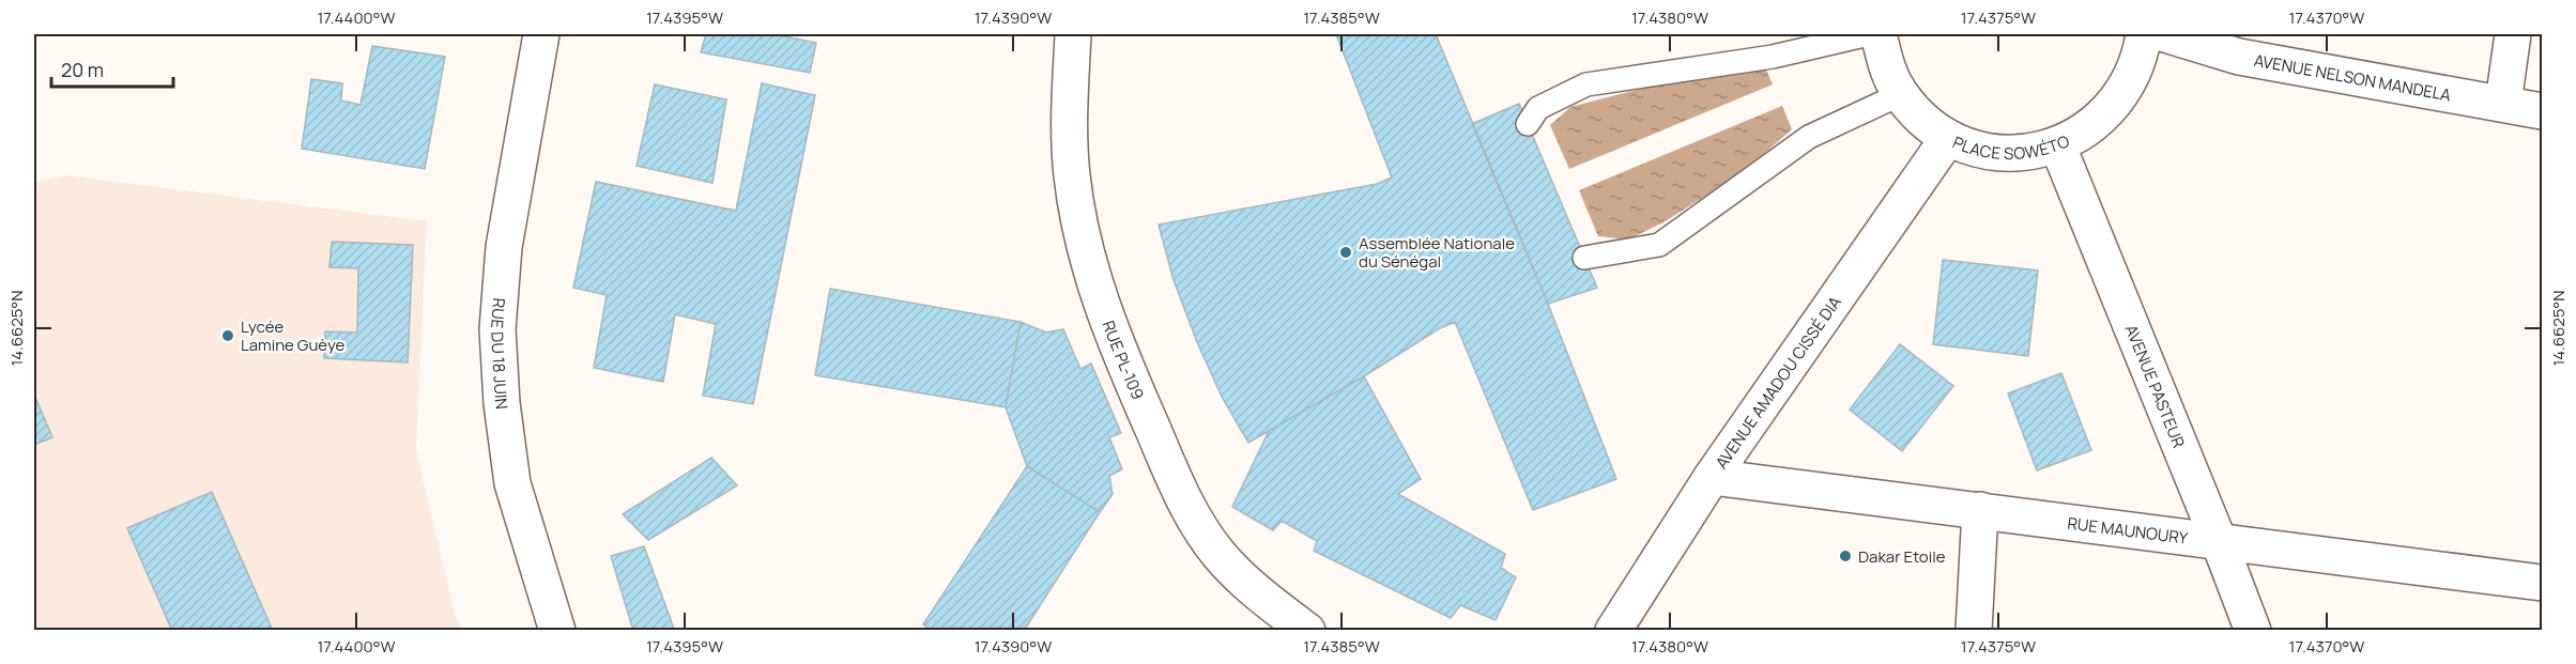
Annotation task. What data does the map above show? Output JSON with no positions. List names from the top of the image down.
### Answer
{
  "streets": {
    "street": [
      "AVENUE NELSON MANDELA",
      "PLACE SOWÉTO",
      "RUE DU 18 JUIN",
      "RUE PL-109",
      "AVENUE AMADOU CISSÉ DIA",
      "AVENUE PASTEUR",
      "RUE MAUNOURY"
    ]
  },
  "crossings": [
    ["PLACE SOWÉTO", "AVENUE AMADOU CISSÉ DIA"],
    ["PLACE SOWÉTO", "AVENUE PASTEUR"],
    ["AVENUE AMADOU CISSÉ DIA", "RUE MAUNOURY"],
    ["AVENUE PASTEUR", "RUE MAUNOURY"]
  ],
  "places": ["Assemblée Nationale du Sénégal", "Lycée Lamine Guèye", "Dakar Etoile"],
  "scale_bar": "20 m",
  "coordinates": [
    "17.4400°W",
    "17.4395°W",
    "17.4390°W",
    "17.4385°W",
    "17.4380°W",
    "17.4375°W",
    "17.4370°W",
    "14.6625°N"
  ]
}
